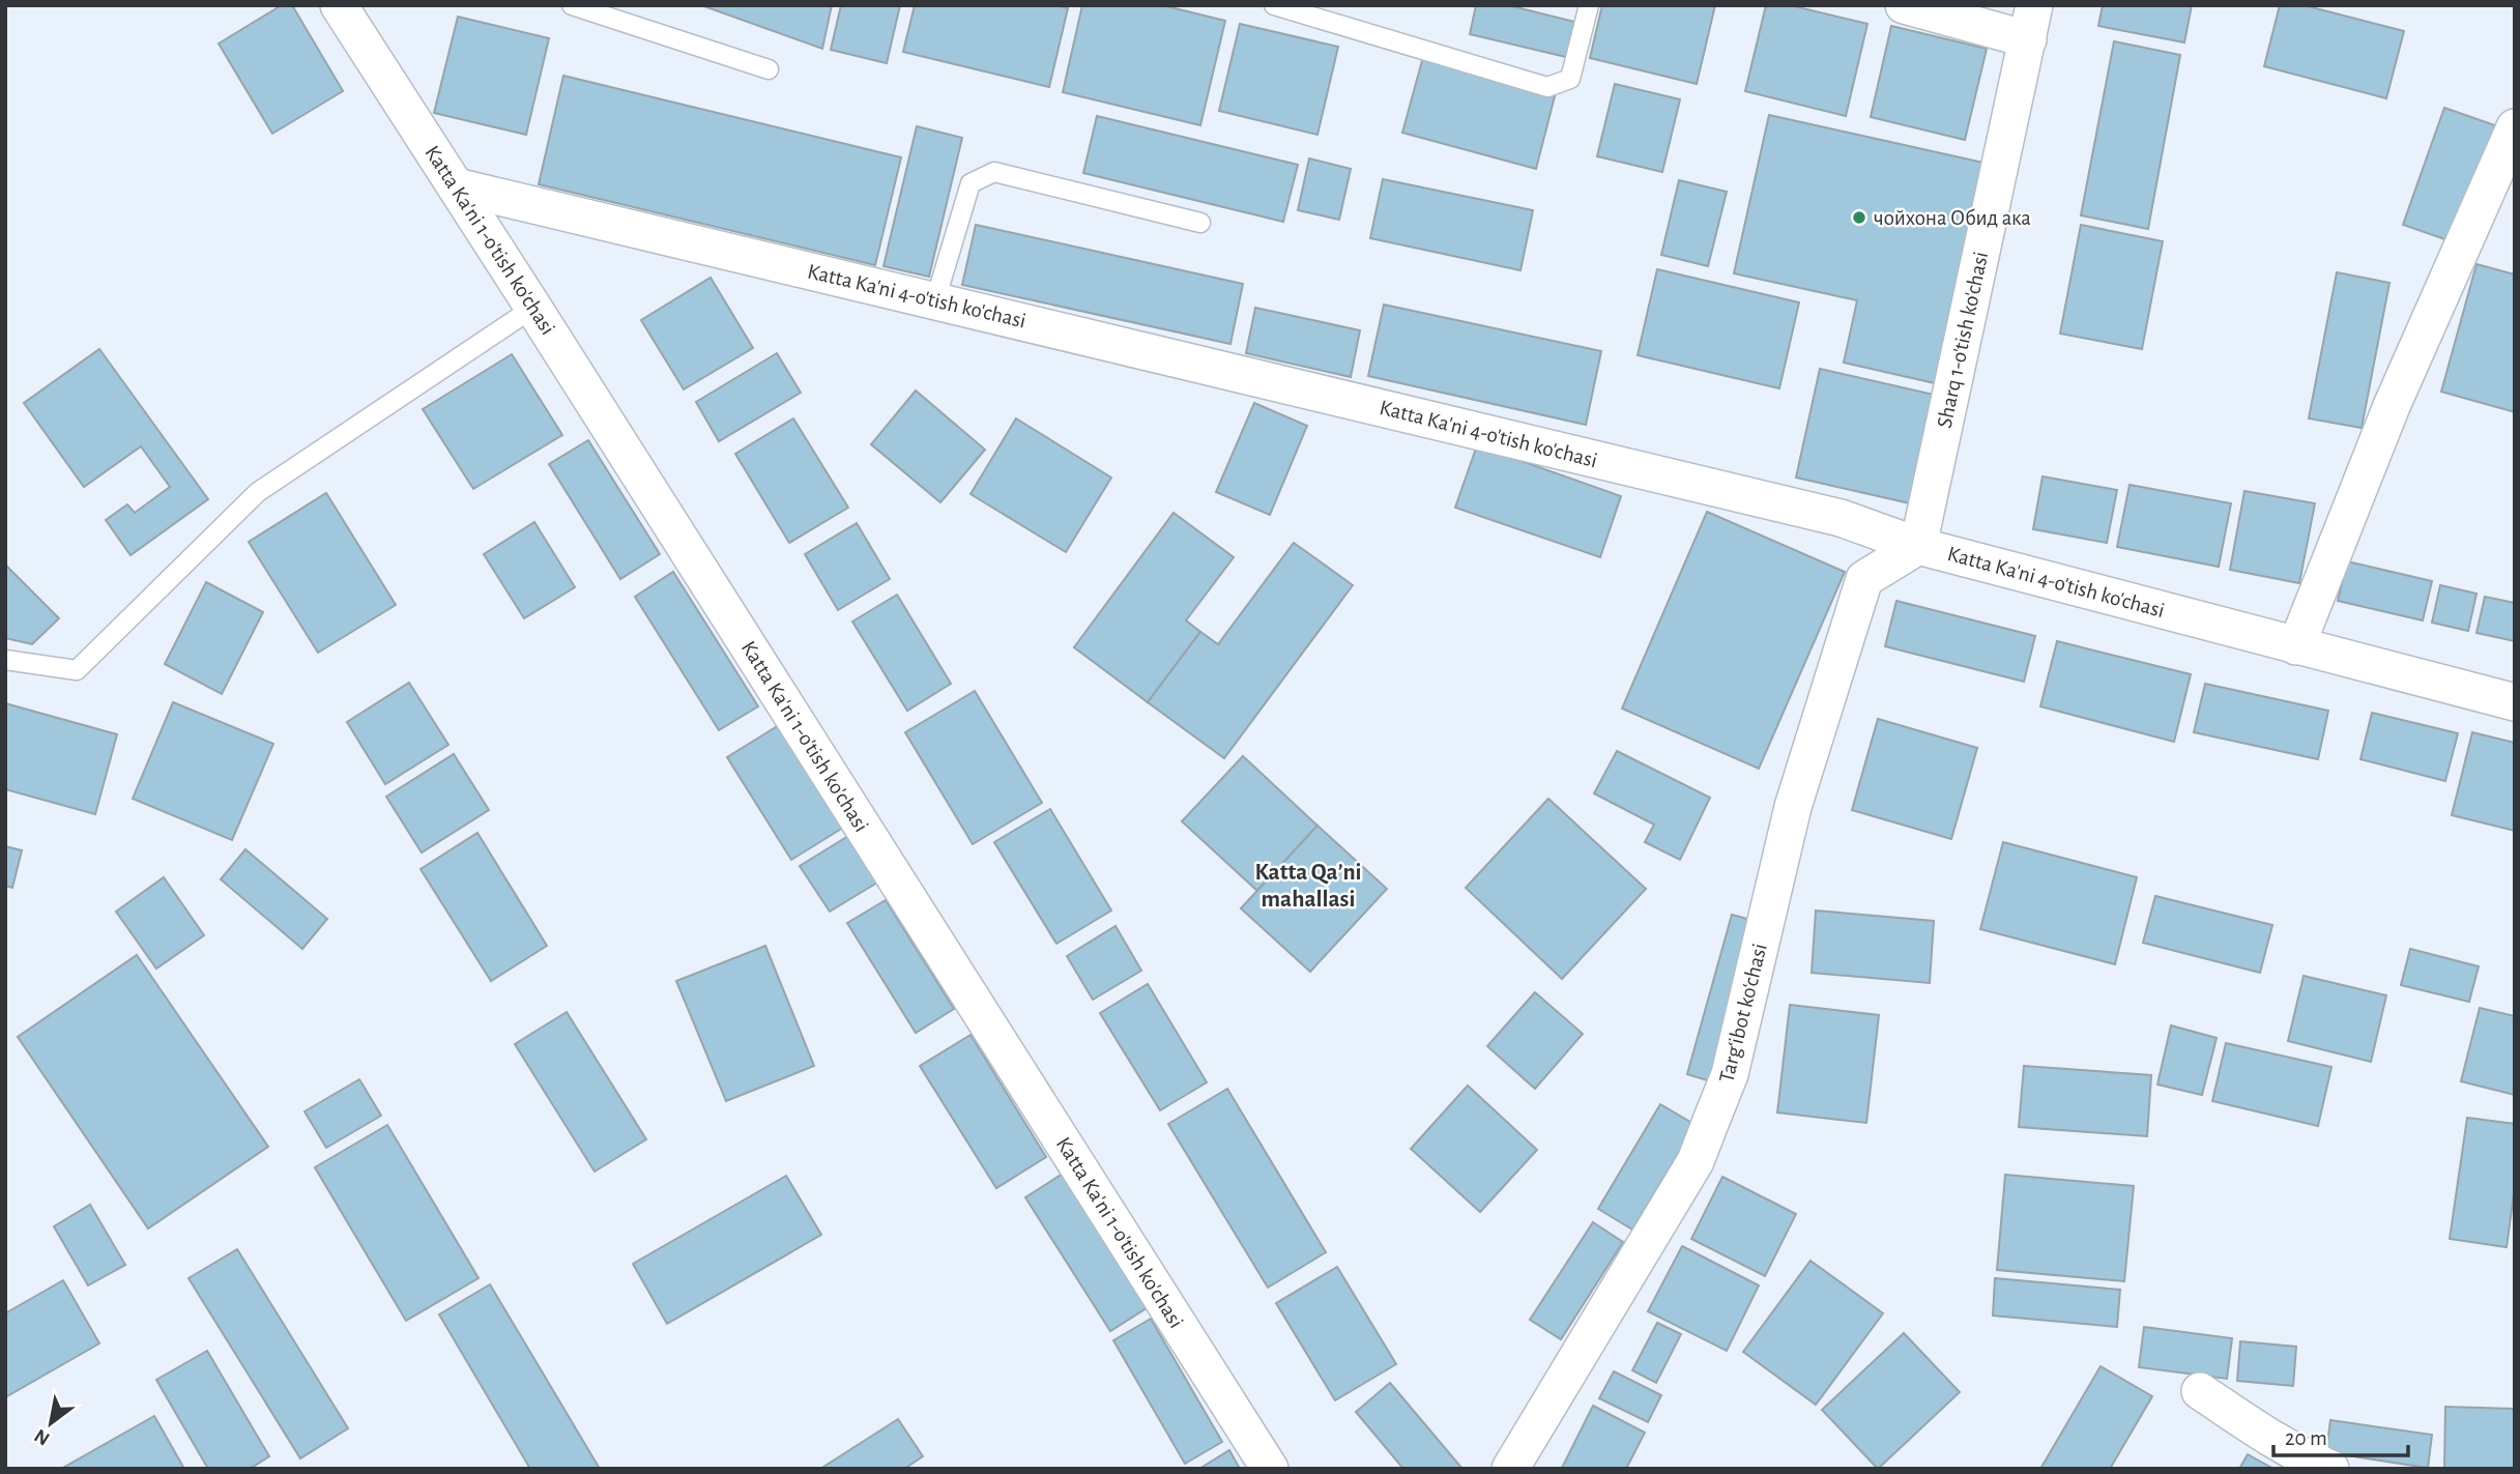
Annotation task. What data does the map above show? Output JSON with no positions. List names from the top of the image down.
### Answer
{
  "streets": {
    "street": [
      "Katta Ka'ni 1-o'tish ko'chasi",
      "Katta Ka'ni 4-o'tish ko'chasi",
      "Sharq 1-o'tish ko'chasi",
      "Targ‘ibot ko‘chasi"
    ]
  },
  "crossings": [
    ["Katta Ka'ni 1-o'tish ko'chasi", "Katta Ka'ni 4-o'tish ko'chasi"],
    ["Katta Ka'ni 4-o'tish ko'chasi", "Sharq 1-o'tish ko'chasi"],
    ["Katta Ka'ni 4-o'tish ko'chasi", "Targ‘ibot ko‘chasi"],
    ["Sharq 1-o'tish ko'chasi", "Targ‘ibot ko‘chasi"]
  ],
  "districts": ["Katta Qaʼni mahallasi"],
  "places": ["чойхона Обид ака"],
  "scale_bar": "20 m",
  "north": "bottom left"
}
